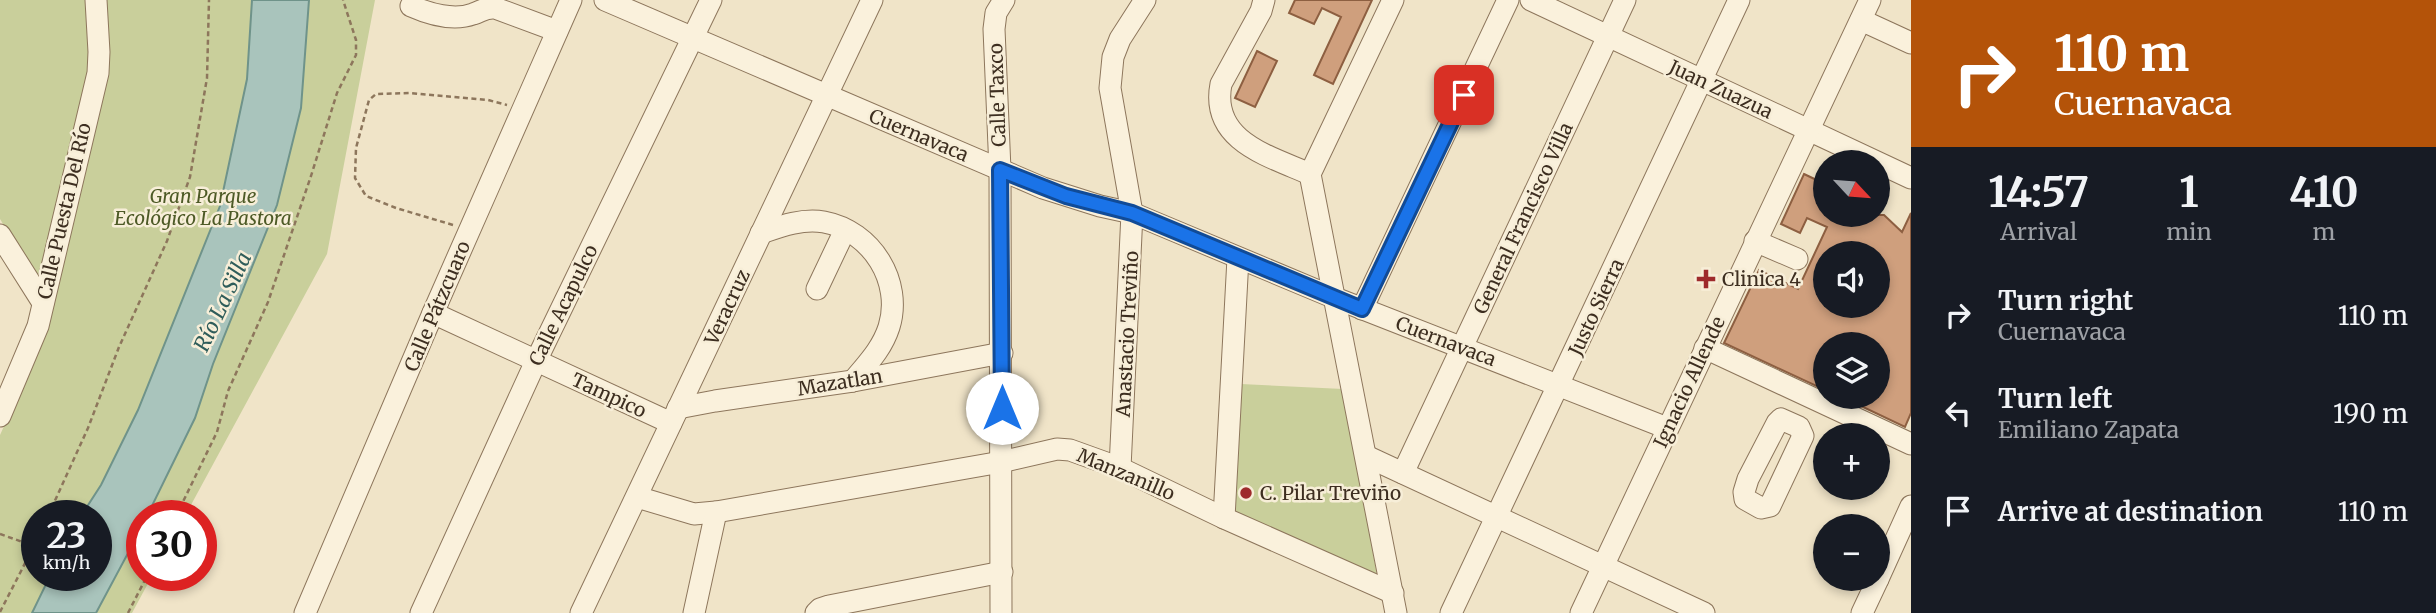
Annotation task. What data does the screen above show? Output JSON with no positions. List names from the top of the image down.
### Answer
{
  "streets": {
    "street": [
      "Juan Zuazua",
      "Calle Taxco",
      "Cuernavaca",
      "Calle Puesta Del Río",
      "General Francisco Villa",
      "Calle Acapulco",
      "Calle Pátzcuaro",
      "Veracruz",
      "Justo Sierra",
      "Anastacio Treviño",
      "Mazatlan",
      "Ignacio Allende",
      "Tampico",
      "Manzanillo"
    ]
  },
  "crossings": [
    ["Juan Zuazua", "General Francisco Villa"],
    ["Juan Zuazua", "Justo Sierra"],
    ["Juan Zuazua", "Ignacio Allende"],
    ["Calle Taxco", "Cuernavaca"],
    ["Calle Taxco", "Mazatlan"],
    ["Calle Taxco", "Manzanillo"],
    ["Cuernavaca", "General Francisco Villa"],
    ["Cuernavaca", "Calle Acapulco"],
    ["Cuernavaca", "Veracruz"],
    ["Cuernavaca", "Justo Sierra"],
    ["Cuernavaca", "Anastacio Treviño"],
    ["Cuernavaca", "Ignacio Allende"],
    ["Calle Acapulco", "Tampico"],
    ["Calle Pátzcuaro", "Tampico"],
    ["Veracruz", "Mazatlan"],
    ["Veracruz", "Tampico"],
    ["Veracruz", "Manzanillo"],
    ["Anastacio Treviño", "Manzanillo"],
    ["Mazatlan", "Tampico"]
  ],
  "water": ["Río La Silla"],
  "parks": ["Gran Parque Ecológico La Pastora"],
  "places": {
    "health": ["Clinica 4"],
    "other": ["C. Pilar Treviño"]
  },
  "north": "bottom right",
  "page": {
    "turn": ["110 m", "Cuernavaca"],
    "eta": [
      "14:57",
      "Arrival",
      "1",
      "min",
      "410",
      "m"
    ],
    "map_buttons": ["+", "−"],
    "list": [
      {
        "name": "Turn right",
        "note": "Cuernavaca",
        "value": "110 m"
      },
      {
        "name": "Turn left",
        "note": "Emiliano Zapata",
        "value": "190 m"
      },
      {
        "name": "Arrive at destination",
        "value": "110 m"
      }
    ],
    "speed": "23 km/h",
    "limit": "30"
  }
}
